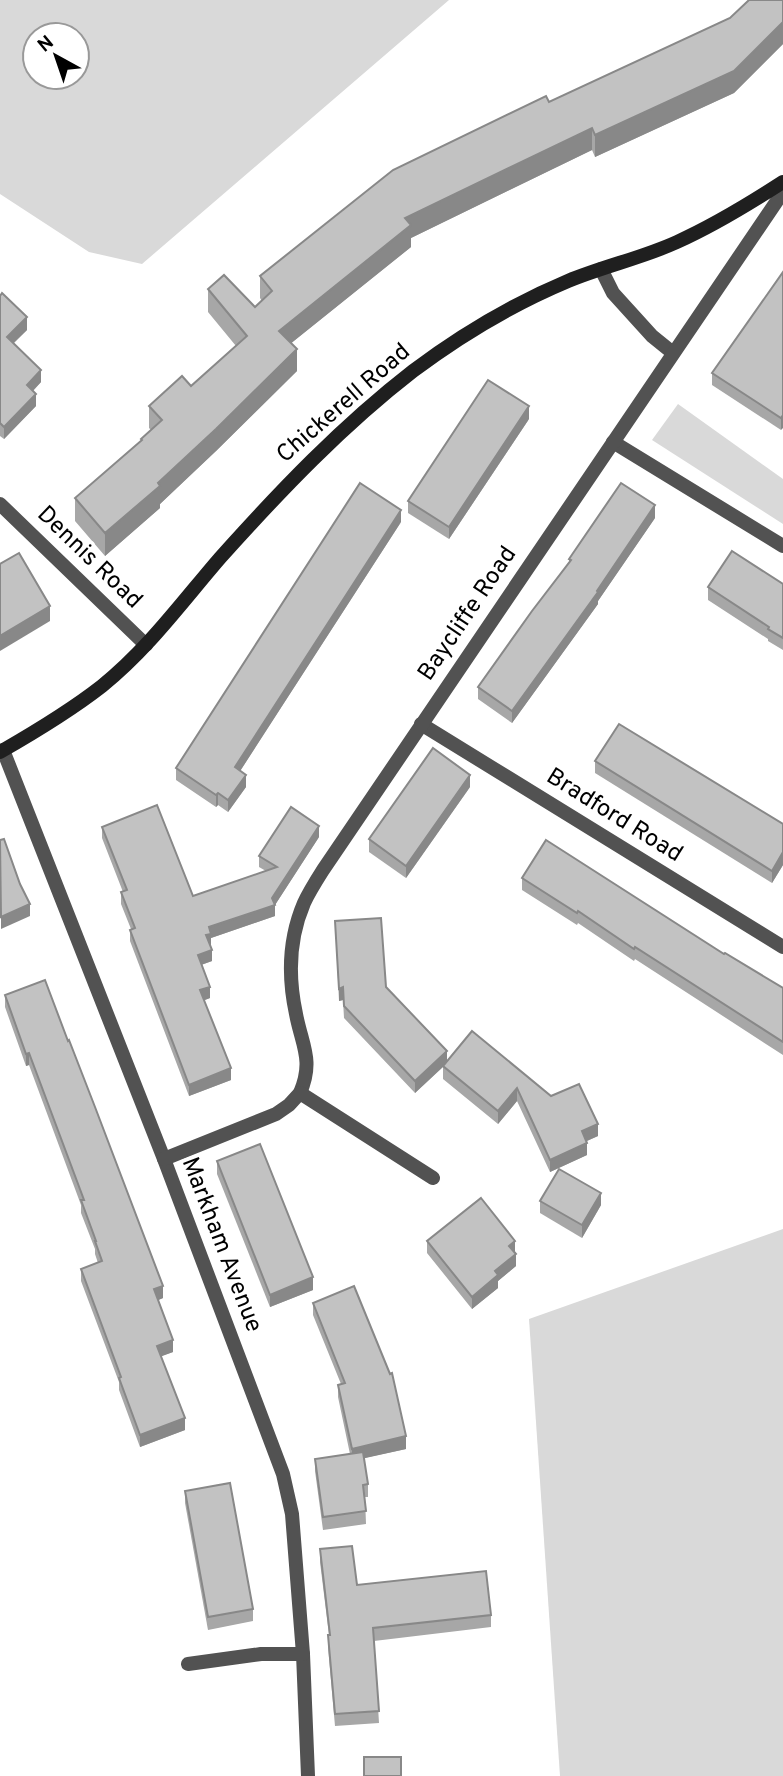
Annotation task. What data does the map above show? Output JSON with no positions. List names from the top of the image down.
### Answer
{
  "streets": {
    "main road": ["Chickerell Road"],
    "street": [
      "Dennis Road",
      "Baycliffe Road",
      "Bradford Road",
      "Markham Avenue"
    ]
  },
  "crossings": [
    ["Chickerell Road", "Dennis Road"],
    ["Chickerell Road", "Markham Avenue"],
    ["Baycliffe Road", "Bradford Road"]
  ],
  "north": "top left"
}
